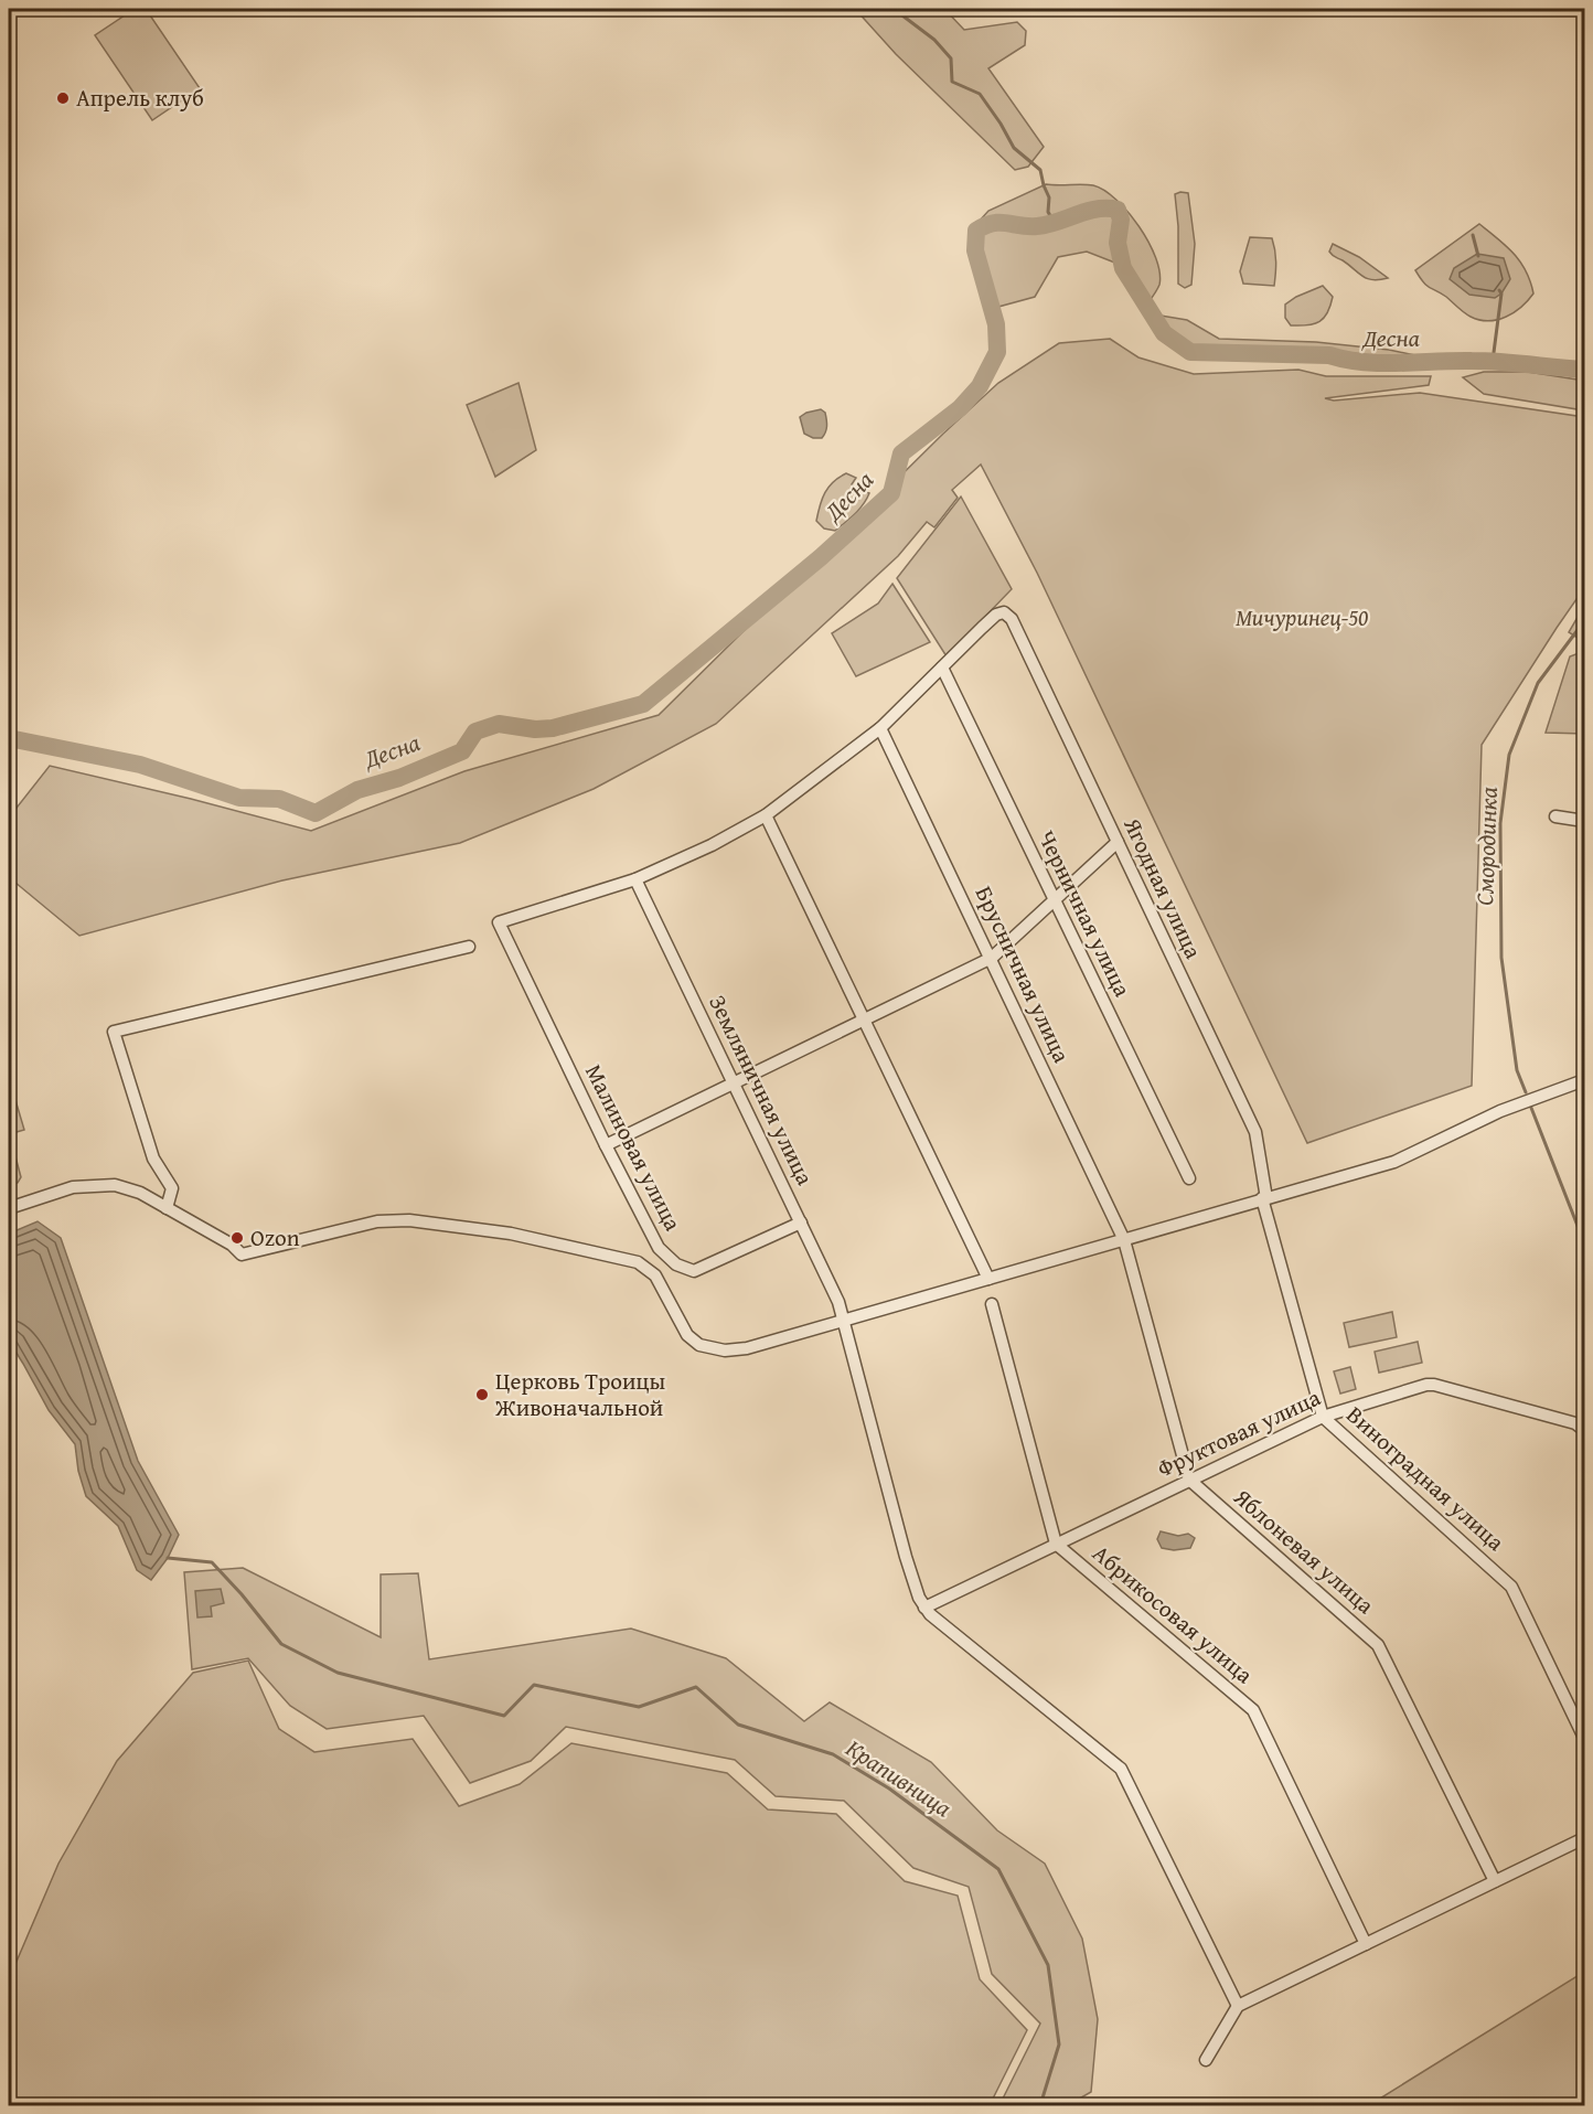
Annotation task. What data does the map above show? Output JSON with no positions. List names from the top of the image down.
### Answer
{
  "streets": {
    "street": [
      "Ягодная улица",
      "Черничная улица",
      "Брусничная улица",
      "Земляничная улица",
      "Малиновая улица",
      "Фруктовая улица",
      "Виноградная улица",
      "Яблоневая улица",
      "Абрикосовая улица"
    ]
  },
  "crossings": [
    ["Ягодная улица", "Черничная улица"],
    ["Ягодная улица", "Виноградная улица"],
    ["Земляничная улица", "Малиновая улица"],
    ["Фруктовая улица", "Виноградная улица"],
    ["Фруктовая улица", "Яблоневая улица"],
    ["Фруктовая улица", "Абрикосовая улица"]
  ],
  "water": ["Десна", "Смородинка", "Крапивница"],
  "parks": ["Мичуринец-50"],
  "places": ["Апрель клуб", "Ozon", "Церковь Троицы Живоначальной"]
}
